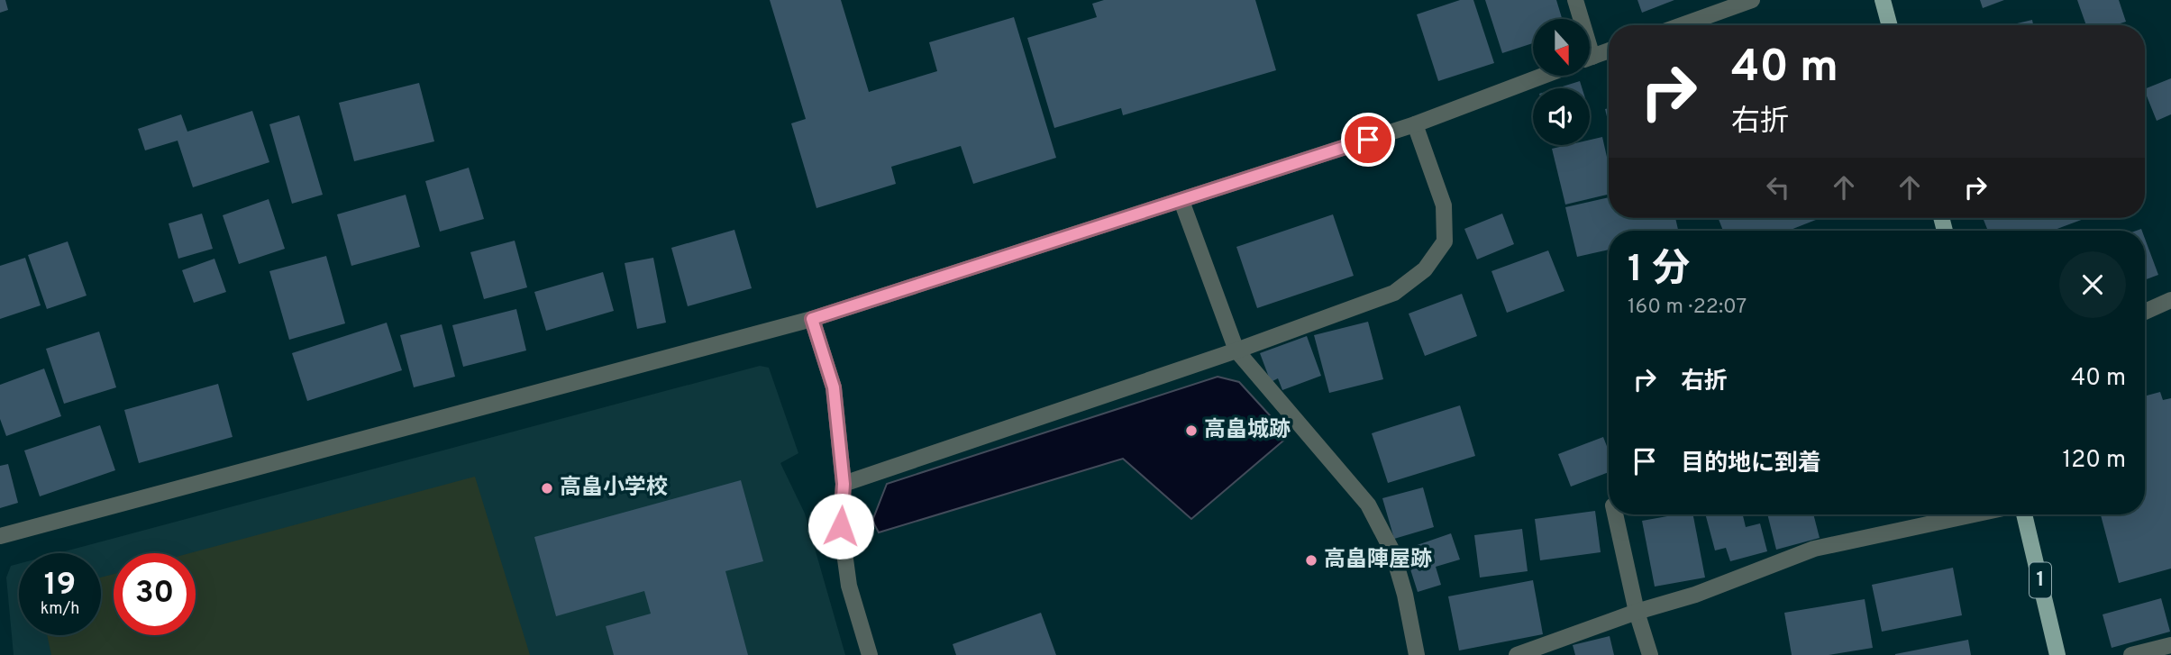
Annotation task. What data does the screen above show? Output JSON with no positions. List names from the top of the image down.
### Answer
{
  "streets": {
    "main road": ["1"]
  },
  "places": ["高畠城跡", "高畠小学校", "高畠陣屋跡"],
  "north": "bottom",
  "page": {
    "turn": ["40 m", "右折"],
    "heading": ["1 分", "160 m · 22:07"],
    "list": [
      {
        "name": "右折",
        "value": "40 m"
      },
      {
        "name": "目的地に到着",
        "value": "120 m"
      }
    ],
    "speed": "19 km/h",
    "limit": "30"
  }
}
